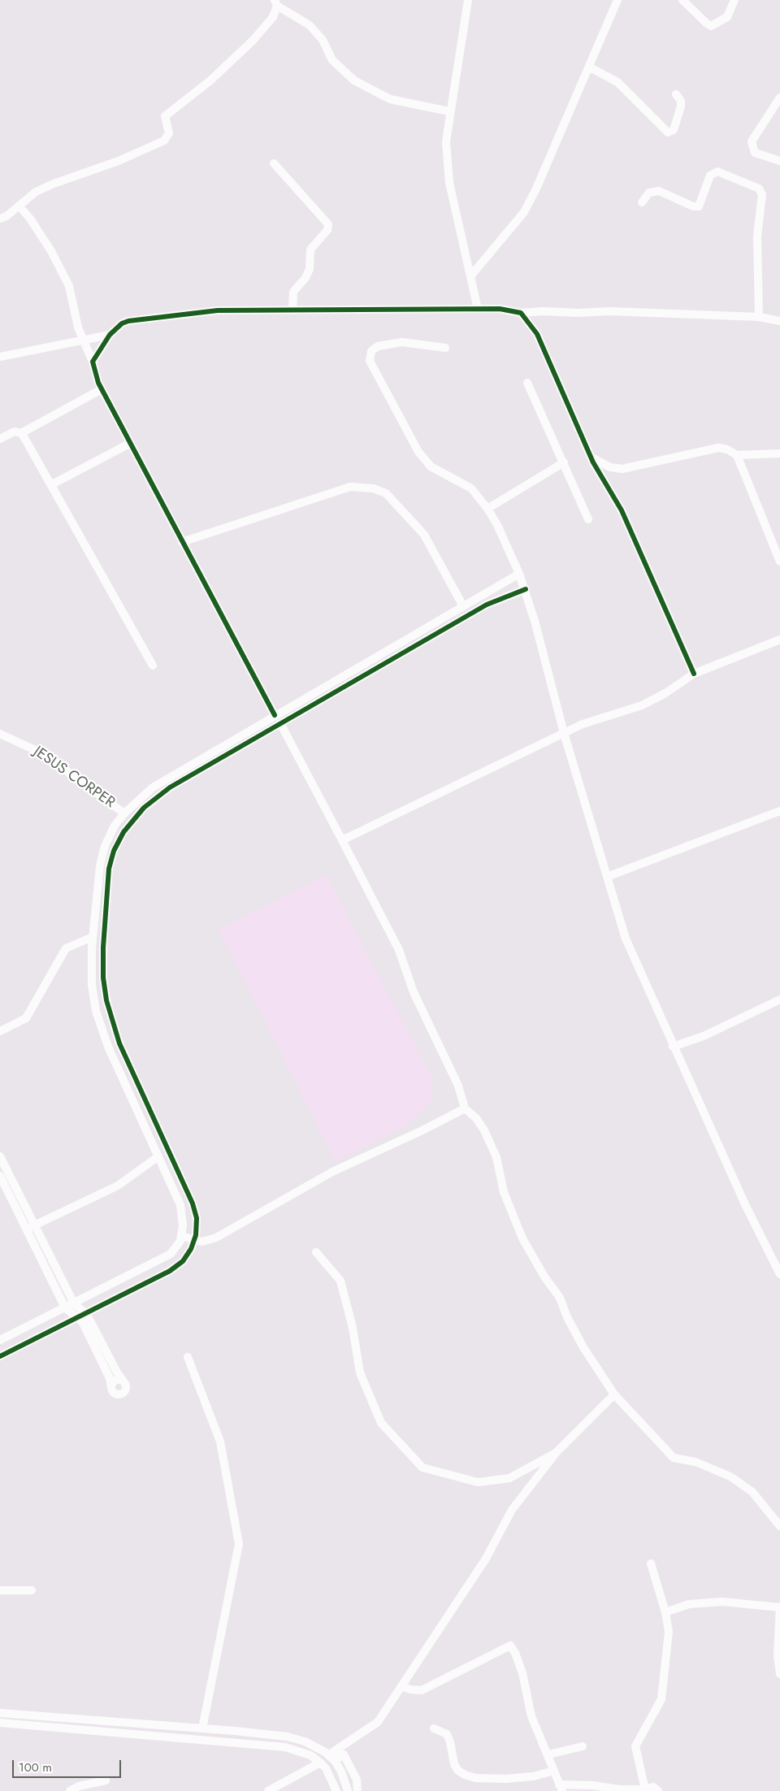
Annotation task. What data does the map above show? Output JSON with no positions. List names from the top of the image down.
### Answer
{
  "streets": {
    "street": ["JESUS CORPER"]
  },
  "scale_bar": "100 m"
}
